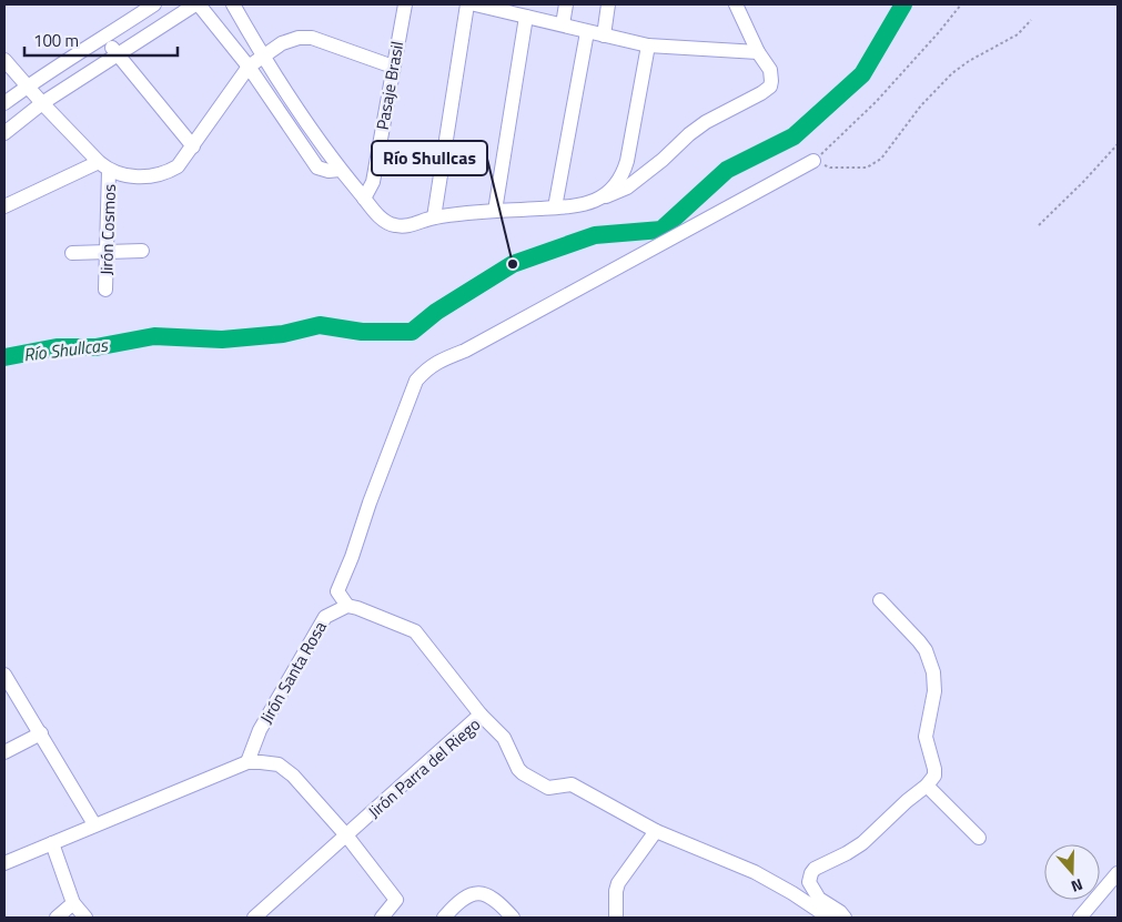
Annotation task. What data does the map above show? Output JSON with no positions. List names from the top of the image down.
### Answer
{
  "streets": {
    "street": [
      "Pasaje Brasil",
      "Jirón Cosmos",
      "Jirón Santa Rosa",
      "Jirón Parra del Riego"
    ]
  },
  "water": ["Río Shullcas"],
  "places": ["Río Shullcas"],
  "scale_bar": "100 m",
  "north": "bottom"
}
